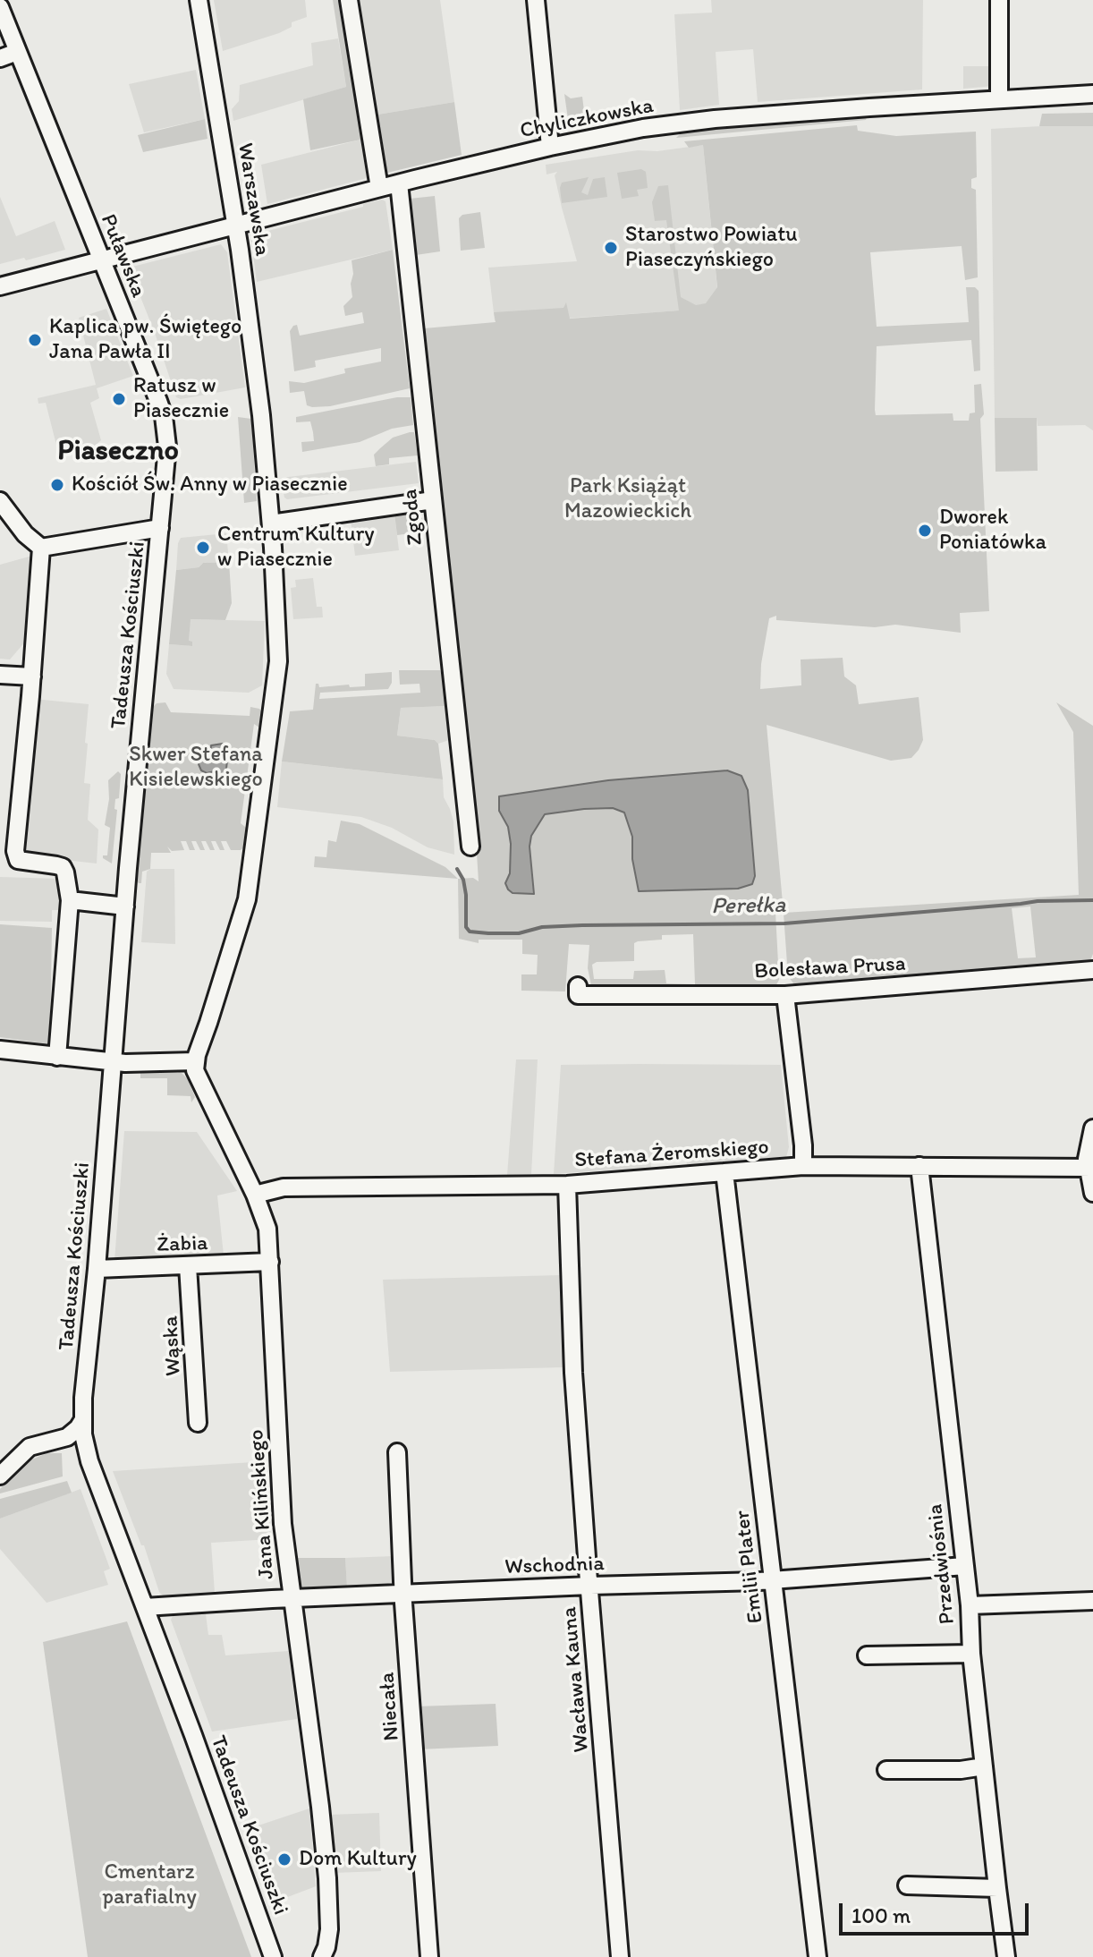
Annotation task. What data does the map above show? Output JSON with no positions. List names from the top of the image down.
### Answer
{
  "streets": {
    "street": [
      "Chyliczkowska",
      "Warszawska",
      "Puławska",
      "Zgoda",
      "Tadeusza Kościuszki",
      "Bolesława Prusa",
      "Stefana Żeromskiego",
      "Żabia",
      "Wąska",
      "Jana Kilińskiego",
      "Przedwiośnia",
      "Wschodnia",
      "Emilii Plater",
      "Wacława Kauna",
      "Niecała"
    ]
  },
  "crossings": [
    ["Chyliczkowska", "Warszawska"],
    ["Chyliczkowska", "Puławska"],
    ["Chyliczkowska", "Zgoda"],
    ["Warszawska", "Jana Kilińskiego"],
    ["Puławska", "Tadeusza Kościuszki"],
    ["Tadeusza Kościuszki", "Żabia"],
    ["Tadeusza Kościuszki", "Wschodnia"],
    ["Stefana Żeromskiego", "Jana Kilińskiego"],
    ["Stefana Żeromskiego", "Przedwiośnia"],
    ["Stefana Żeromskiego", "Emilii Plater"],
    ["Stefana Żeromskiego", "Wacława Kauna"],
    ["Żabia", "Wąska"],
    ["Żabia", "Jana Kilińskiego"],
    ["Jana Kilińskiego", "Wschodnia"],
    ["Przedwiośnia", "Wschodnia"],
    ["Wschodnia", "Emilii Plater"],
    ["Wschodnia", "Wacława Kauna"],
    ["Wschodnia", "Niecała"]
  ],
  "districts": ["Piaseczno"],
  "water": ["Perełka"],
  "parks": ["Park Książąt Mazowieckich", "Skwer Stefana Kisielewskiego", "Cmentarz parafialny"],
  "places": [
    "Starostwo Powiatu Piaseczyńskiego",
    "Kaplica pw. Świętego Jana Pawła II",
    "Ratusz w Piasecznie",
    "Kościół Św. Anny w Piasecznie",
    "Dworek Poniatówka",
    "Centrum Kultury w Piasecznie",
    "Dom Kultury"
  ],
  "scale_bar": "100 m"
}
